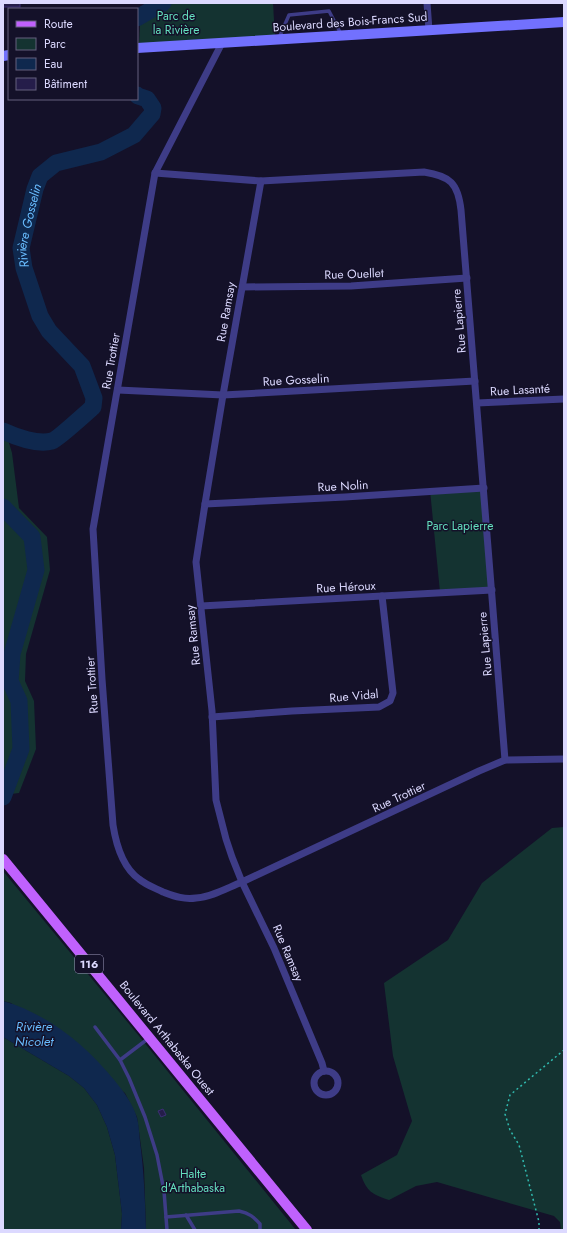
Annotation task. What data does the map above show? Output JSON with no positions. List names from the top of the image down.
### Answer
{
  "streets": {
    "main road": ["116", "Boulevard Arthabaska Ouest"],
    "street": [
      "Boulevard des Bois-Francs Sud",
      "Rue Ouellet",
      "Rue Ramsay",
      "Rue Lapierre",
      "Rue Trottier",
      "Rue Gosselin",
      "Rue Lasanté",
      "Rue Nolin",
      "Rue Héroux",
      "Rue Vidal"
    ]
  },
  "crossings": [
    ["Boulevard des Bois-Francs Sud", "Rue Trottier"],
    ["Rue Ouellet", "Rue Ramsay"],
    ["Rue Ouellet", "Rue Lapierre"],
    ["Rue Ramsay", "Rue Lapierre"],
    ["Rue Ramsay", "Rue Trottier"],
    ["Rue Ramsay", "Rue Gosselin"],
    ["Rue Ramsay", "Rue Nolin"],
    ["Rue Ramsay", "Rue Héroux"],
    ["Rue Ramsay", "Rue Vidal"],
    ["Rue Lapierre", "Rue Trottier"],
    ["Rue Lapierre", "Rue Gosselin"],
    ["Rue Lapierre", "Rue Lasanté"],
    ["Rue Lapierre", "Rue Nolin"],
    ["Rue Lapierre", "Rue Héroux"],
    ["Rue Trottier", "Rue Gosselin"],
    ["Rue Héroux", "Rue Vidal"]
  ],
  "water": ["Rivière Gosselin", "Rivière Nicolet"],
  "parks": ["Parc de la Rivière", "Parc Lapierre", "Halte d'Arthabaska"],
  "legend": [
    "Route",
    "Parc",
    "Eau",
    "Bâtiment"
  ]
}
